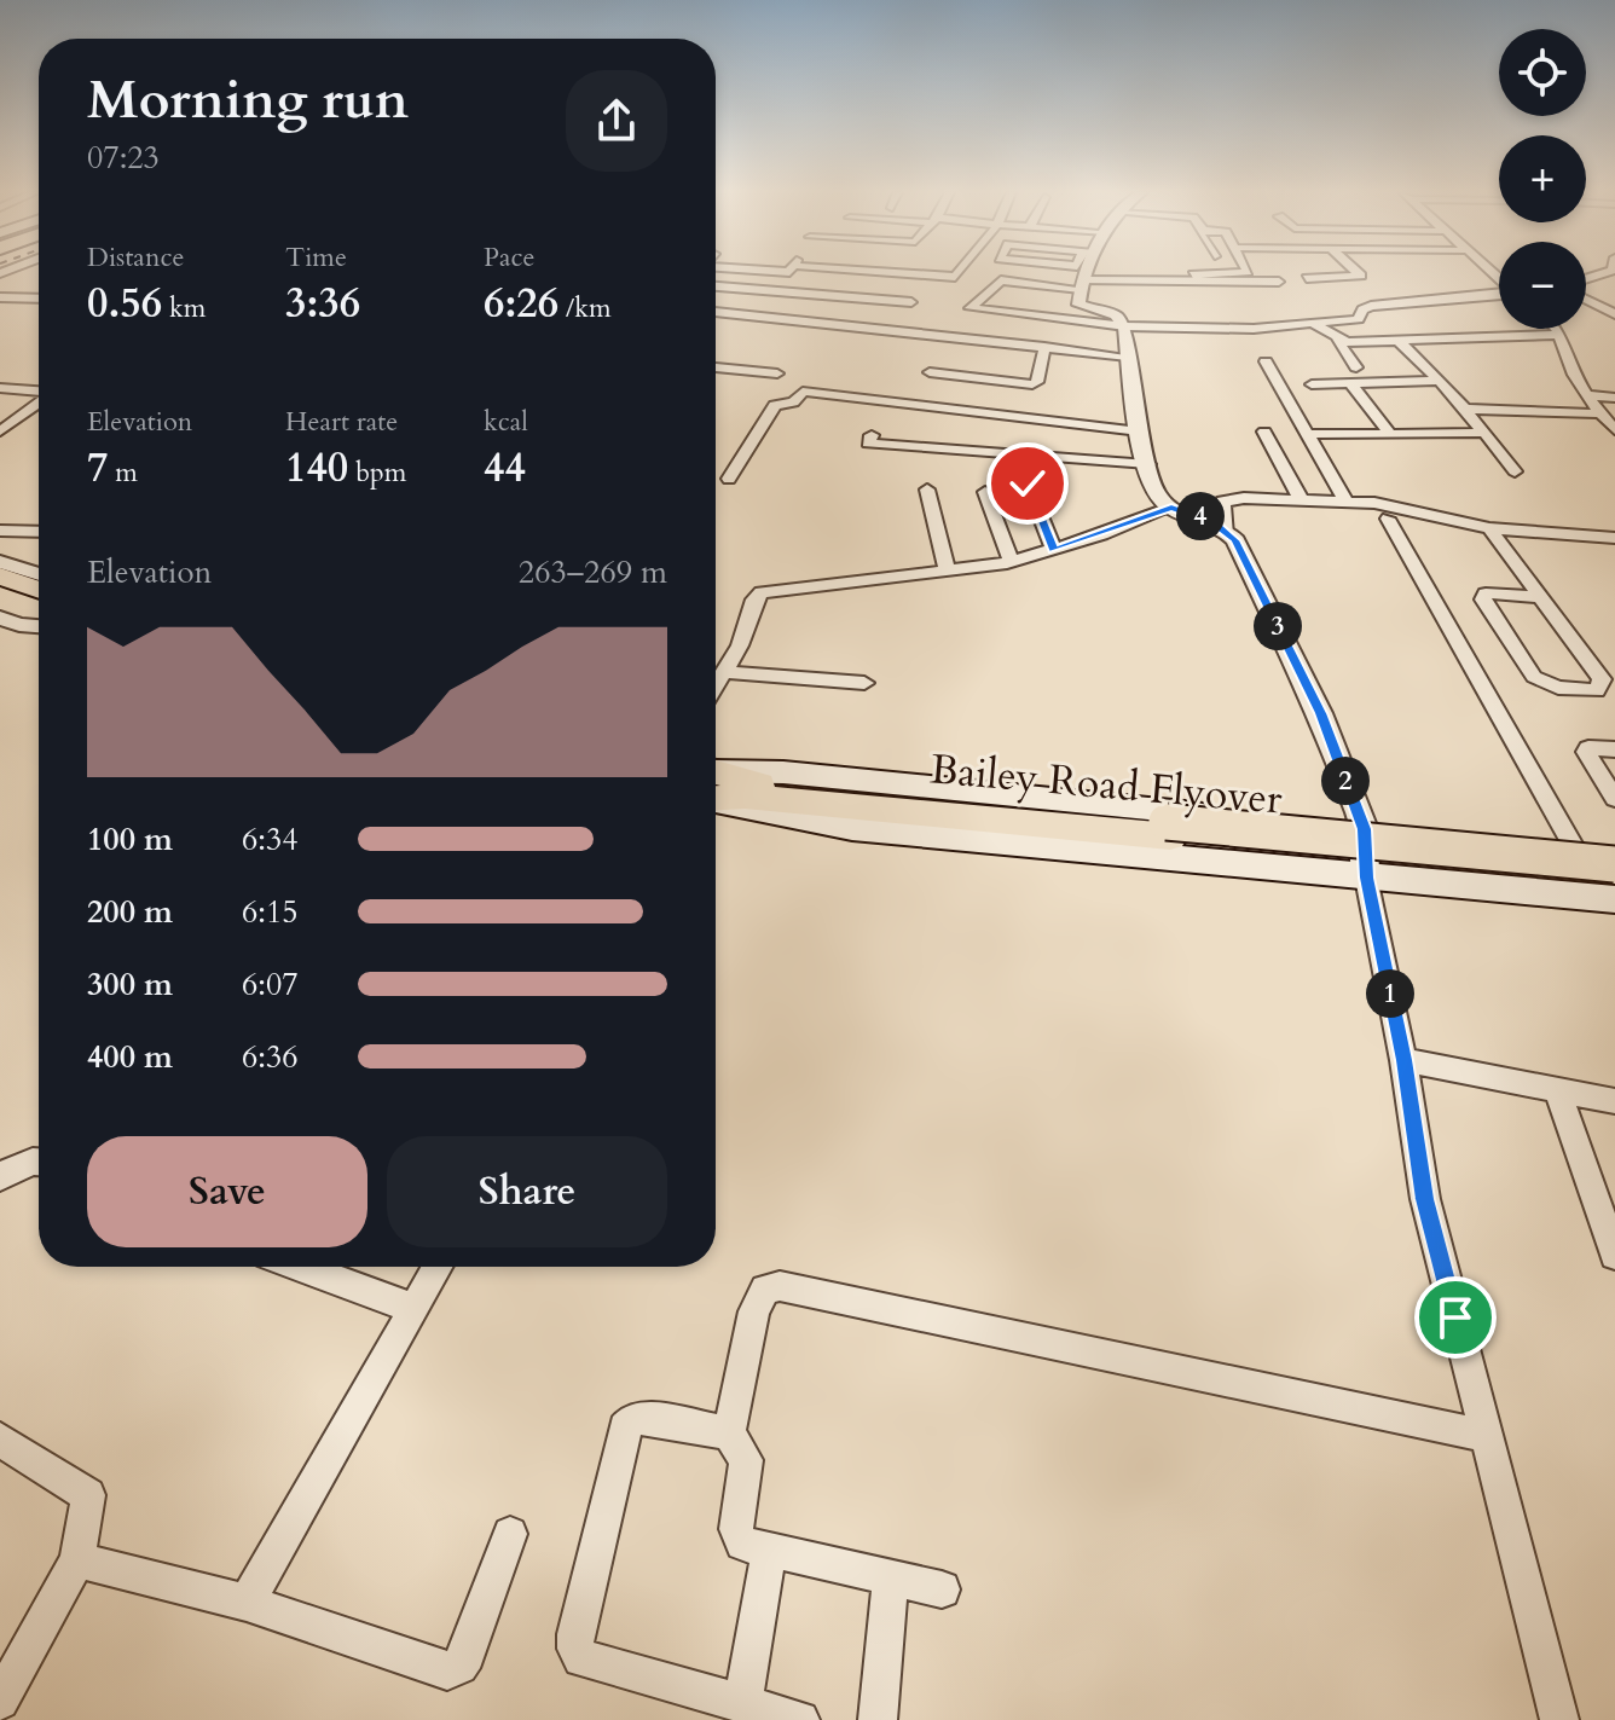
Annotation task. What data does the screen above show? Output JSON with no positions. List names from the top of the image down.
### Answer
{
  "streets": {
    "highway": ["Bailey Road Flyover"]
  },
  "page": {
    "map_buttons": ["+", "−"],
    "heading": ["Morning run", "07:23"],
    "stats": [
      ["Distance", "0.56 km"],
      ["Time", "3:36"],
      ["Pace", "6:26 /km"],
      ["Elevation", "7 m"],
      ["Heart rate", "140 bpm"],
      ["kcal", "44"]
    ],
    "pins": [
      "4",
      "3",
      "2",
      "1"
    ],
    "chart": ["Elevation", "263–269 m"],
    "list": [
      {
        "name": "100 m",
        "note": "6:34"
      },
      {
        "name": "200 m",
        "note": "6:15"
      },
      {
        "name": "300 m",
        "note": "6:07"
      },
      {
        "name": "400 m",
        "note": "6:36"
      }
    ],
    "buttons": ["Save", "Share"]
  }
}
